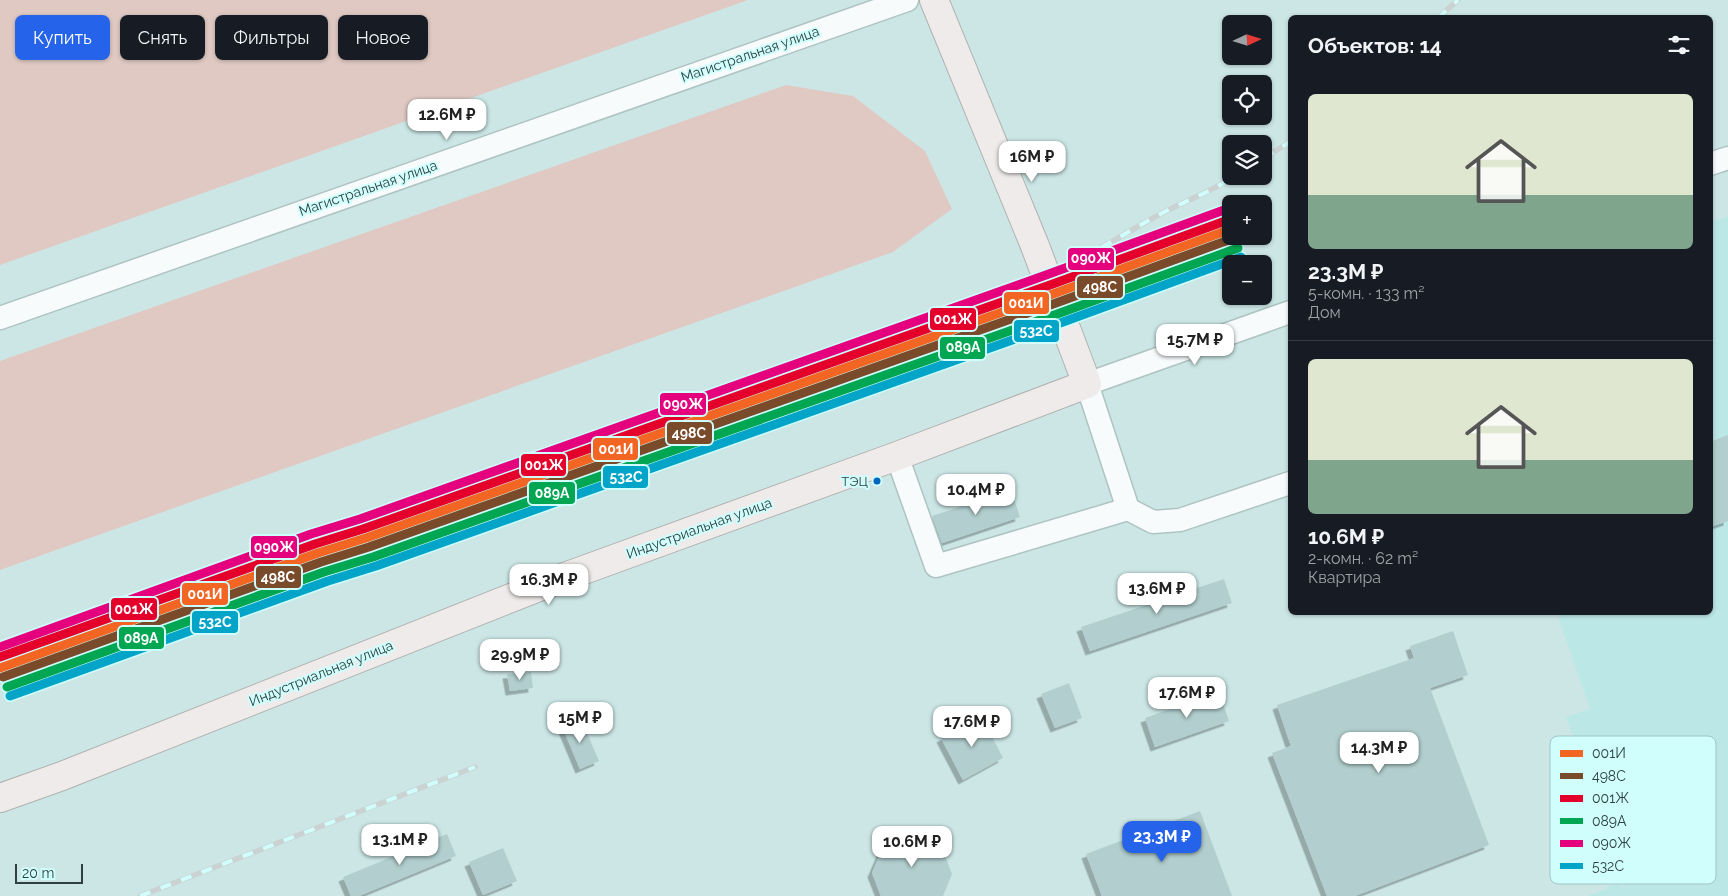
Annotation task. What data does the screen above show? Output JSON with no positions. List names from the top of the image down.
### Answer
{
  "streets": {
    "main road": ["Индустриальная улица"],
    "street": ["Магистральная улица"]
  },
  "places": ["ТЭЦ"],
  "lines": [
    "transit line 090Ж",
    "transit line 001Ж",
    "transit line 001И",
    "transit line 498С",
    "transit line 089А",
    "transit line 532С"
  ],
  "legend": [
    "001И",
    "498С",
    "001Ж",
    "089А",
    "090Ж",
    "532С"
  ],
  "scale_bar": "20 m",
  "north": "right",
  "page": {
    "map_buttons": ["+", "−"],
    "chip": [
      "Купить",
      "Снять",
      "Фильтры",
      "Новое"
    ],
    "heading": "Объектов: 14",
    "list": [
      {
        "name": "23.3M ₽",
        "note": "5-комн. · 133 m² · Дом"
      },
      {
        "name": "10.6M ₽",
        "note": "2-комн. · 62 m² · Квартира"
      }
    ],
    "price": [
      "12.6M ₽",
      "16M ₽",
      "15.7M ₽",
      "10.4M ₽",
      "16.3M ₽",
      "13.6M ₽",
      "29.9M ₽",
      "17.6M ₽",
      "15M ₽",
      "17.6M ₽",
      "14.3M ₽",
      "23.3M ₽",
      "13.1M ₽",
      "10.6M ₽"
    ],
    "scale": "20 m"
  }
}
